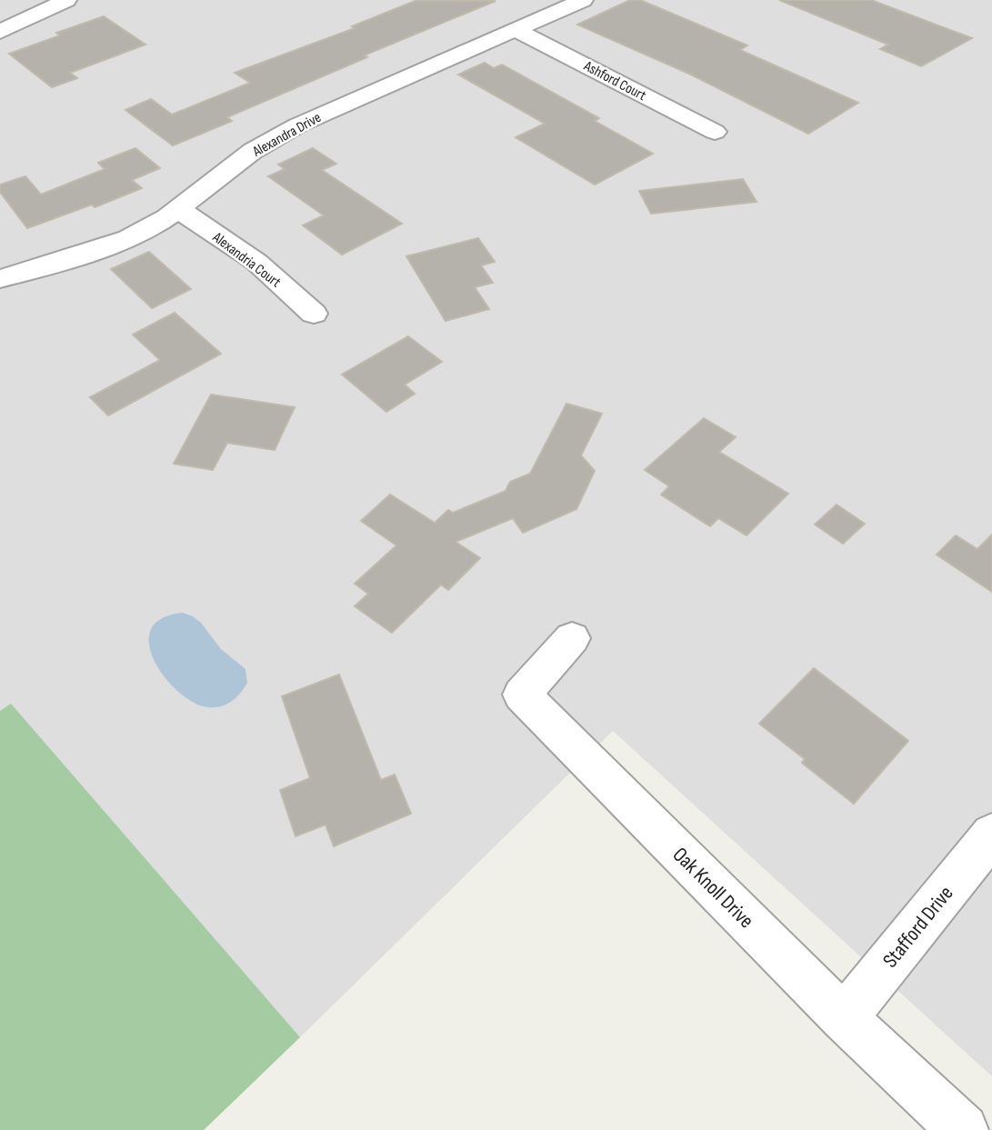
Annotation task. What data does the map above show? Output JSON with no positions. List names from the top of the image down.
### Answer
{
  "streets": {
    "street": [
      "Ashford Court",
      "Alexandra Drive",
      "Alexandria Court",
      "Oak Knoll Drive",
      "Stafford Drive"
    ]
  },
  "crossings": [
    ["Ashford Court", "Alexandra Drive"],
    ["Alexandra Drive", "Alexandria Court"],
    ["Oak Knoll Drive", "Stafford Drive"]
  ]
}
